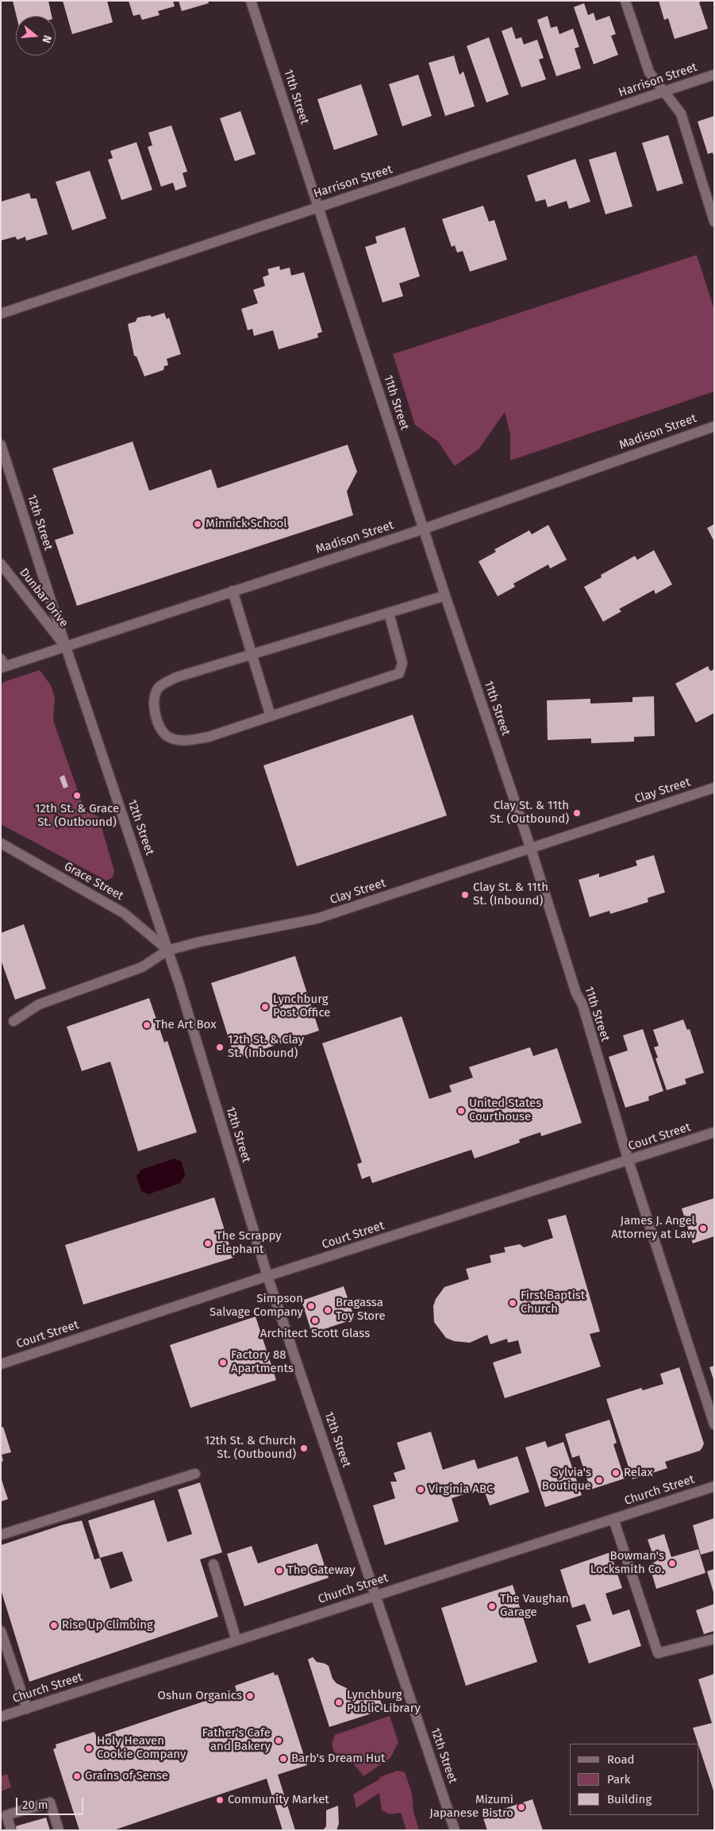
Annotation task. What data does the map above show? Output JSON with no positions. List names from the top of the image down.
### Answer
{
  "streets": {
    "street": [
      "Harrison Street",
      "11th Street",
      "Madison Street",
      "12th Street",
      "Dunbar Drive",
      "Clay Street",
      "Grace Street",
      "Court Street",
      "Church Street"
    ]
  },
  "crossings": [
    ["Harrison Street", "11th Street"],
    ["11th Street", "Madison Street"],
    ["11th Street", "Clay Street"],
    ["11th Street", "Court Street"],
    ["Madison Street", "12th Street"],
    ["Madison Street", "Dunbar Drive"],
    ["12th Street", "Dunbar Drive"],
    ["12th Street", "Clay Street"],
    ["12th Street", "Grace Street"],
    ["12th Street", "Court Street"],
    ["12th Street", "Church Street"],
    ["Clay Street", "Grace Street"]
  ],
  "places": [
    "Minnick School",
    "12th St. & Grace St. (Outbound)",
    "Clay St. & 11th St. (Outbound)",
    "Clay St. & 11th St. (Inbound)",
    "Lynchburg Post Office",
    "The Art Box",
    "12th St. & Clay St. (Inbound)",
    "United States Courthouse",
    "James J. Angel Attorney at Law",
    "The Scrappy Elephant",
    "First Baptist Church",
    "Simpson Salvage Company",
    "Bragassa Toy Store",
    "Architect Scott Glass",
    "Factory 88 Apartments",
    "12th St. & Church St. (Outbound)",
    "Relax",
    "Sylvia's Boutique",
    "Virginia ABC",
    "Bowman's Locksmith Co.",
    "The Gateway",
    "The Vaughan Garage",
    "Rise Up Climbing",
    "Oshun Organics",
    "Lynchburg Public Library",
    "Father's Cafe and Bakery",
    "Holy Heaven Cookie Company",
    "Barb's Dream Hut",
    "Grains of Sense",
    "Community Market",
    "Mizumi Japanese Bistro"
  ],
  "legend": ["Road", "Park", "Building"],
  "scale_bar": "20 m",
  "north": "right"
}
